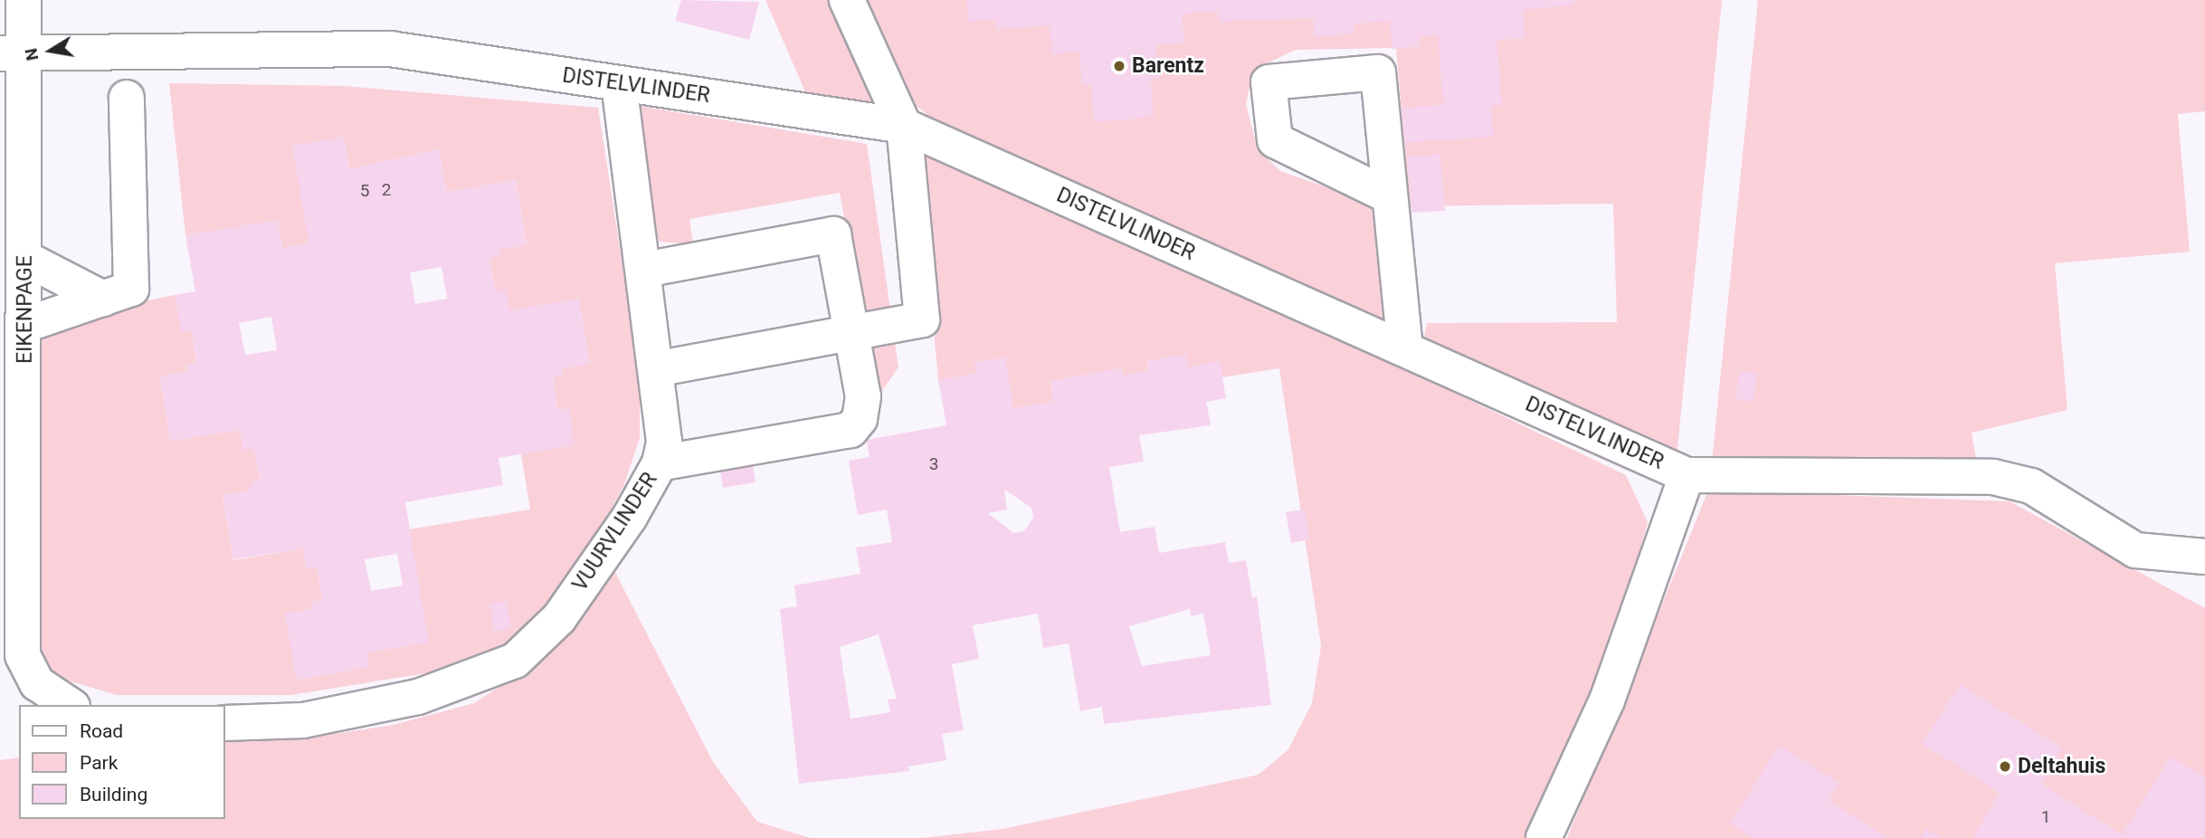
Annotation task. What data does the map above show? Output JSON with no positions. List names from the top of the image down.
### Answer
{
  "streets": {
    "lane": ["DISTELVLINDER", "EIKENPAGE", "VUURVLINDER"]
  },
  "crossings": [
    ["DISTELVLINDER", "EIKENPAGE"],
    ["DISTELVLINDER", "VUURVLINDER"]
  ],
  "places": ["Barentz", "Deltahuis"],
  "house_numbers": [
    "2",
    "5",
    "3",
    "1"
  ],
  "legend": ["Road", "Park", "Building"],
  "north": "left"
}
